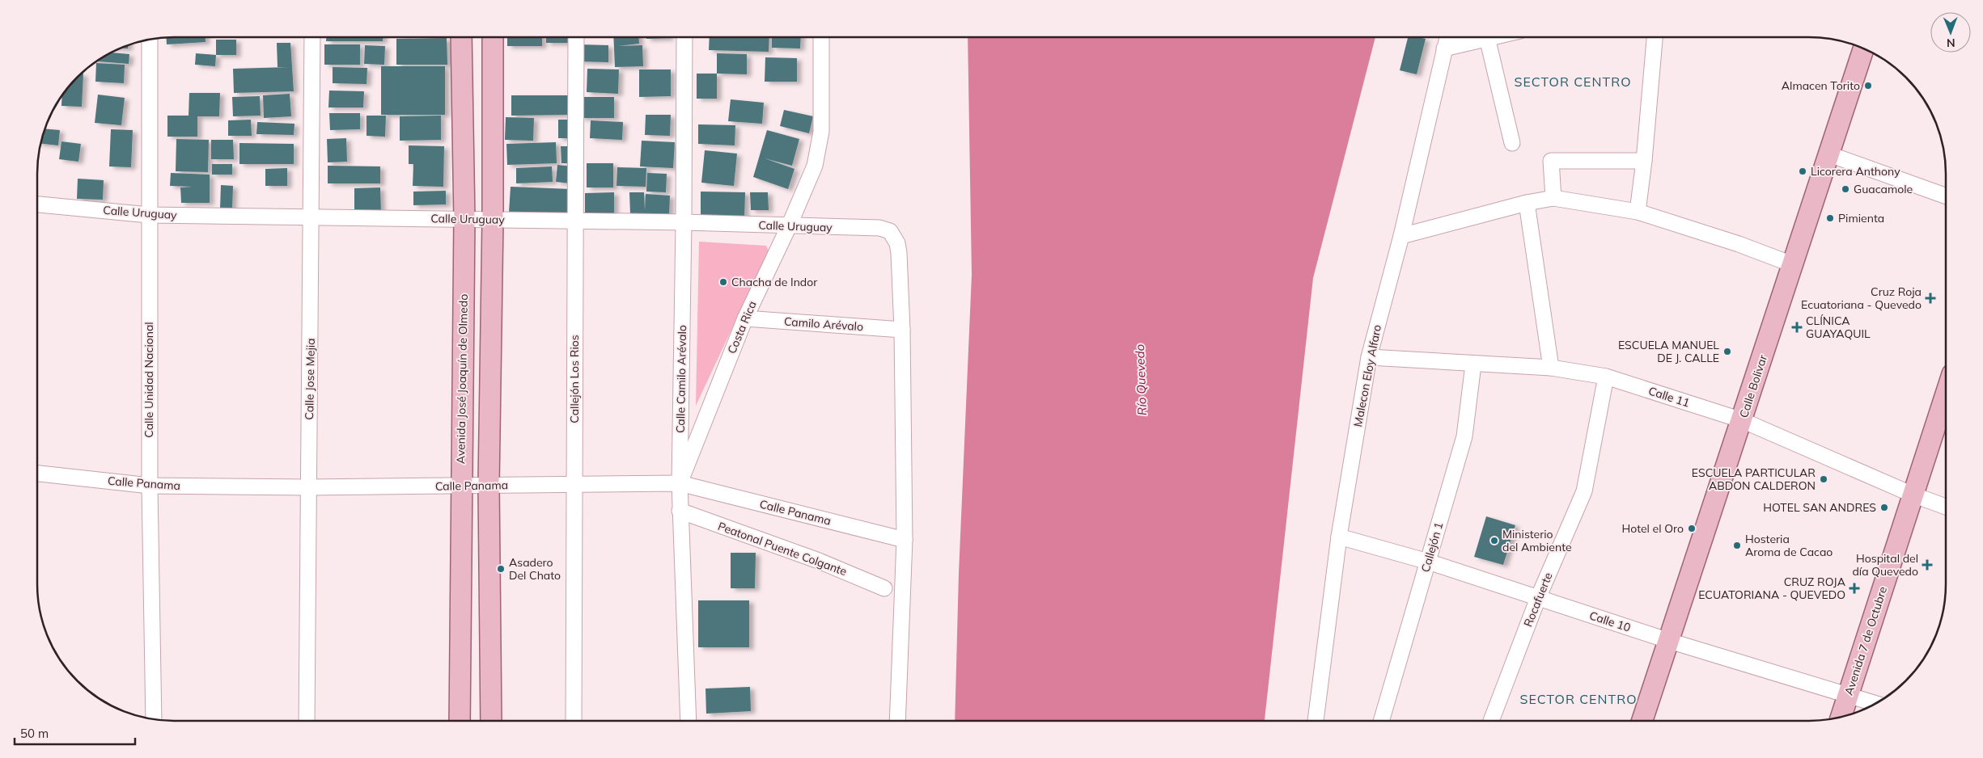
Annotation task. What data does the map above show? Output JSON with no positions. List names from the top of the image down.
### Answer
{
  "streets": {
    "main road": ["Avenida José Joaquín de Olmedo", "Calle Bolivar", "Avenida 7 de Octubre"],
    "street": [
      "Calle Uruguay",
      "Camilo Arévalo",
      "Costa Rica",
      "Malecon Eloy Alfaro",
      "Calle Jose Mejia",
      "Callejón Los Rios",
      "Calle Camilo Arévalo",
      "Calle Unidad Nacional",
      "Calle 11",
      "Calle Panama",
      "Callejón 1",
      "Peatonal Puente Colgante",
      "Rocafuerte",
      "Calle 10"
    ]
  },
  "crossings": [
    ["Calle Uruguay", "Camilo Arévalo"],
    ["Calle Uruguay", "Costa Rica"],
    ["Calle Uruguay", "Calle Jose Mejia"],
    ["Calle Uruguay", "Avenida José Joaquín de Olmedo"],
    ["Calle Uruguay", "Callejón Los Rios"],
    ["Calle Uruguay", "Calle Camilo Arévalo"],
    ["Calle Uruguay", "Calle Unidad Nacional"],
    ["Camilo Arévalo", "Costa Rica"],
    ["Costa Rica", "Calle Camilo Arévalo"],
    ["Costa Rica", "Calle Panama"],
    ["Malecon Eloy Alfaro", "Calle 11"],
    ["Malecon Eloy Alfaro", "Calle 10"],
    ["Calle Jose Mejia", "Calle Panama"],
    ["Avenida José Joaquín de Olmedo", "Calle Panama"],
    ["Callejón Los Rios", "Calle Panama"],
    ["Calle Camilo Arévalo", "Calle Panama"],
    ["Calle Camilo Arévalo", "Peatonal Puente Colgante"],
    ["Calle Unidad Nacional", "Calle Panama"],
    ["Calle Bolivar", "Calle 11"],
    ["Calle Bolivar", "Calle 10"],
    ["Calle 11", "Callejón 1"],
    ["Calle 11", "Rocafuerte"],
    ["Calle 11", "Avenida 7 de Octubre"],
    ["Callejón 1", "Calle 10"],
    ["Rocafuerte", "Calle 10"],
    ["Calle 10", "Avenida 7 de Octubre"]
  ],
  "districts": ["SECTOR CENTRO", "SECTOR CENTRO"],
  "water": ["Río Quevedo"],
  "places": {
    "other": [
      "Almacen Torito",
      "Licorera Anthony",
      "Guacamole",
      "Pimienta",
      "Chacha de Indor",
      "ESCUELA MANUEL DE J. CALLE",
      "ESCUELA PARTICULAR ABDON CALDERON",
      "HOTEL SAN ANDRES",
      "Hotel el Oro",
      "Ministerio del Ambiente",
      "Hosteria Aroma de Cacao",
      "Asadero Del Chato"
    ],
    "health": [
      "Cruz Roja Ecuatoriana - Quevedo",
      "CLÍNICA GUAYAQUIL",
      "Hospital del día Quevedo",
      "CRUZ ROJA ECUATORIANA - QUEVEDO"
    ]
  },
  "scale_bar": "50 m",
  "north": "bottom"
}
